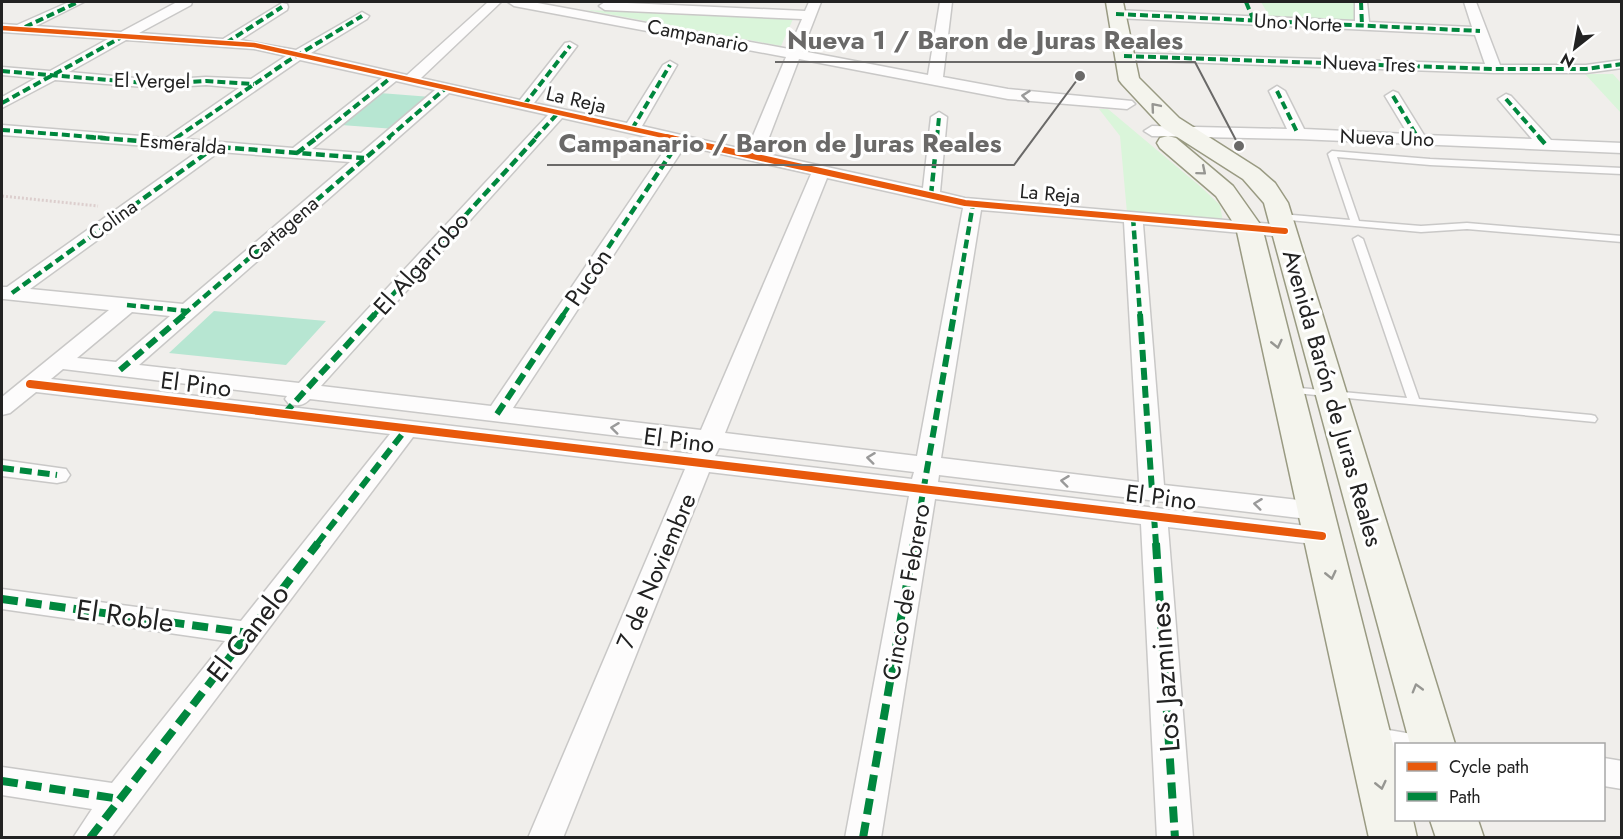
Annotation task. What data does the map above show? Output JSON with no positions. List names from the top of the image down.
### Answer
{
  "streets": {
    "street": [
      "Uno Norte",
      "Campanario",
      "Nueva Tres",
      "El Vergel",
      "La Reja",
      "Nueva Uno",
      "Esmeralda",
      "Colina",
      "Cartagena",
      "El Algarrobo",
      "Pucón",
      "El Pino",
      "Avenida Barón de Juras Reales",
      "7 de Noviembre",
      "Cinco de Febrero",
      "El Roble",
      "El Canelo",
      "Los Jazmines"
    ]
  },
  "crossings": [
    ["Campanario", "Avenida Barón de Juras Reales"],
    ["La Reja", "Cartagena"],
    ["La Reja", "El Algarrobo"],
    ["La Reja", "Pucón"],
    ["La Reja", "Avenida Barón de Juras Reales"],
    ["La Reja", "7 de Noviembre"],
    ["La Reja", "Cinco de Febrero"],
    ["La Reja", "Los Jazmines"],
    ["Nueva Uno", "Avenida Barón de Juras Reales"],
    ["Esmeralda", "Colina"],
    ["Esmeralda", "Cartagena"],
    ["Cartagena", "El Pino"],
    ["El Algarrobo", "El Pino"],
    ["Pucón", "El Pino"],
    ["El Pino", "Avenida Barón de Juras Reales"],
    ["El Pino", "7 de Noviembre"],
    ["El Pino", "Cinco de Febrero"],
    ["El Pino", "El Canelo"],
    ["El Pino", "Los Jazmines"],
    ["El Roble", "El Canelo"]
  ],
  "places": ["Campanario / Baron de Juras Reales", "Nueva 1 / Baron de Juras Reales"],
  "legend": ["Cycle path", "Path"],
  "north": "bottom left"
}
